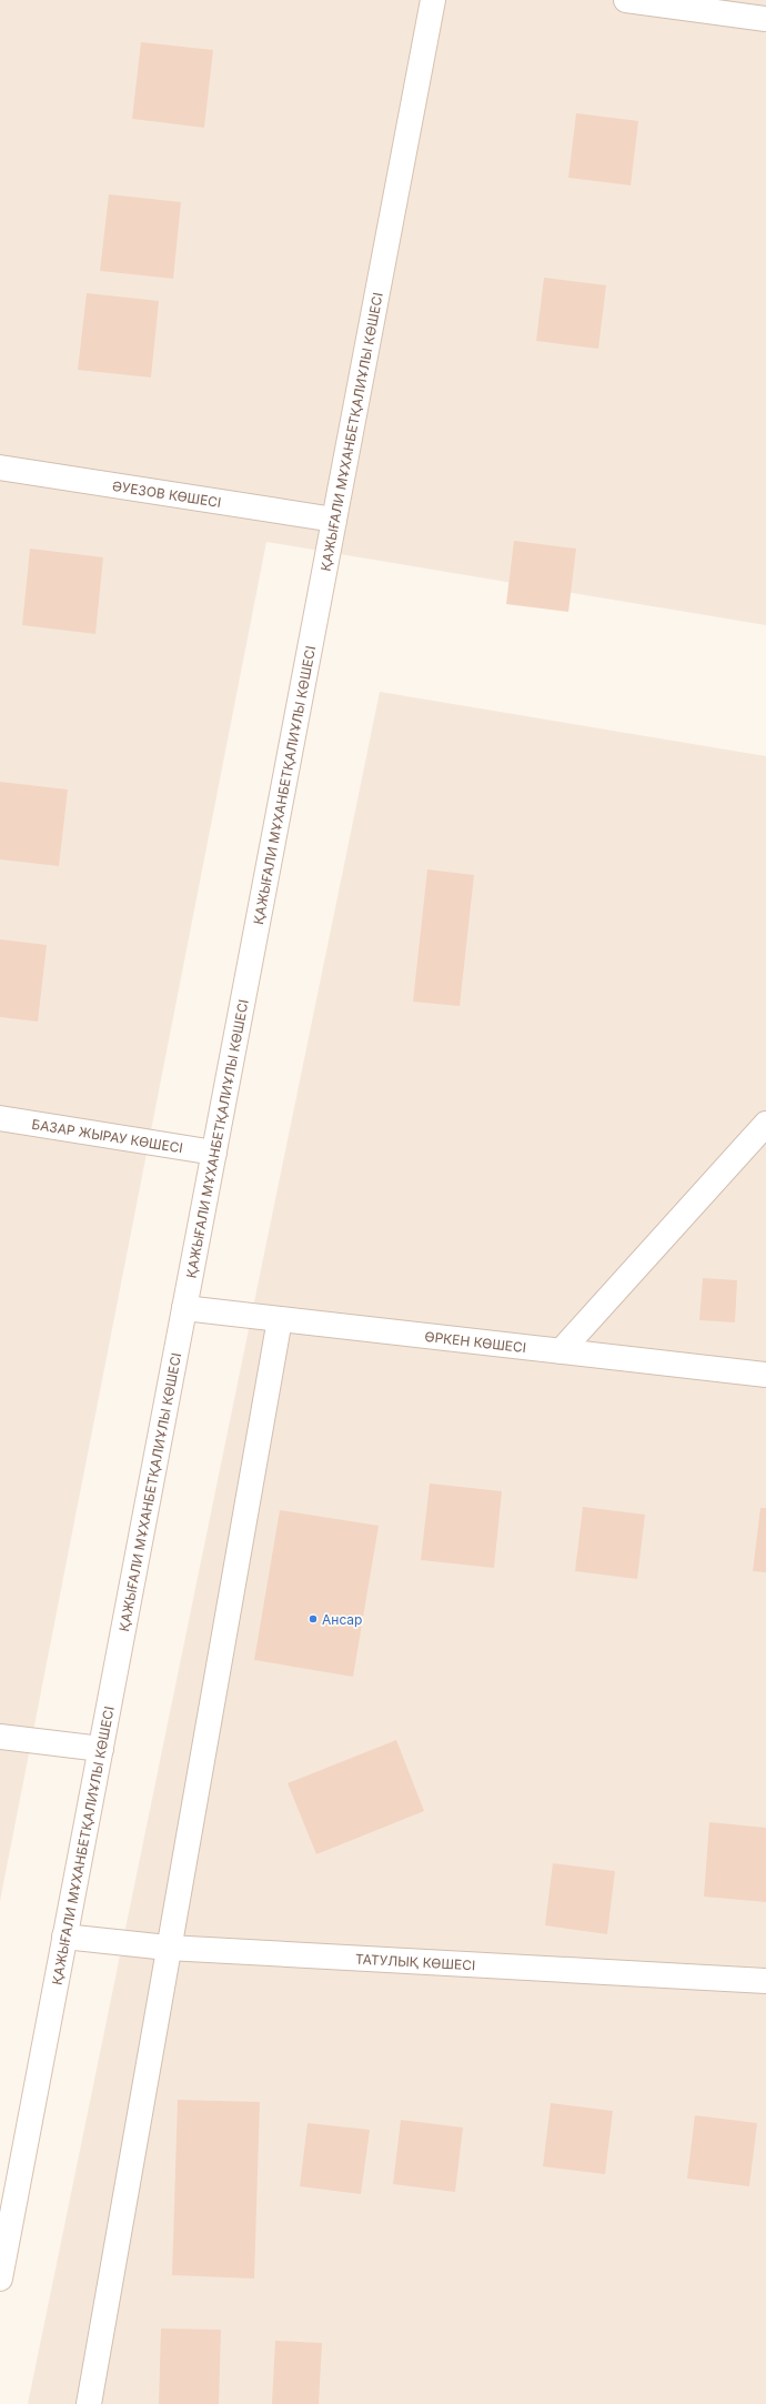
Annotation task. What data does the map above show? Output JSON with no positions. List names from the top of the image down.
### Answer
{
  "streets": {
    "street": [
      "ҚАЖЫҒАЛИ МҰХАНБЕТҚАЛИҰЛЫ КӨШЕСІ",
      "ӘУЕЗОВ КӨШЕСІ",
      "БАЗАР ЖЫРАУ КӨШЕСІ",
      "ӨРКЕН КӨШЕСІ",
      "ТАТУЛЫҚ КӨШЕСІ"
    ]
  },
  "crossings": [
    ["ҚАЖЫҒАЛИ МҰХАНБЕТҚАЛИҰЛЫ КӨШЕСІ", "ӘУЕЗОВ КӨШЕСІ"],
    ["ҚАЖЫҒАЛИ МҰХАНБЕТҚАЛИҰЛЫ КӨШЕСІ", "БАЗАР ЖЫРАУ КӨШЕСІ"],
    ["ҚАЖЫҒАЛИ МҰХАНБЕТҚАЛИҰЛЫ КӨШЕСІ", "ӨРКЕН КӨШЕСІ"],
    ["ҚАЖЫҒАЛИ МҰХАНБЕТҚАЛИҰЛЫ КӨШЕСІ", "ТАТУЛЫҚ КӨШЕСІ"]
  ],
  "places": ["Ансар"]
}
